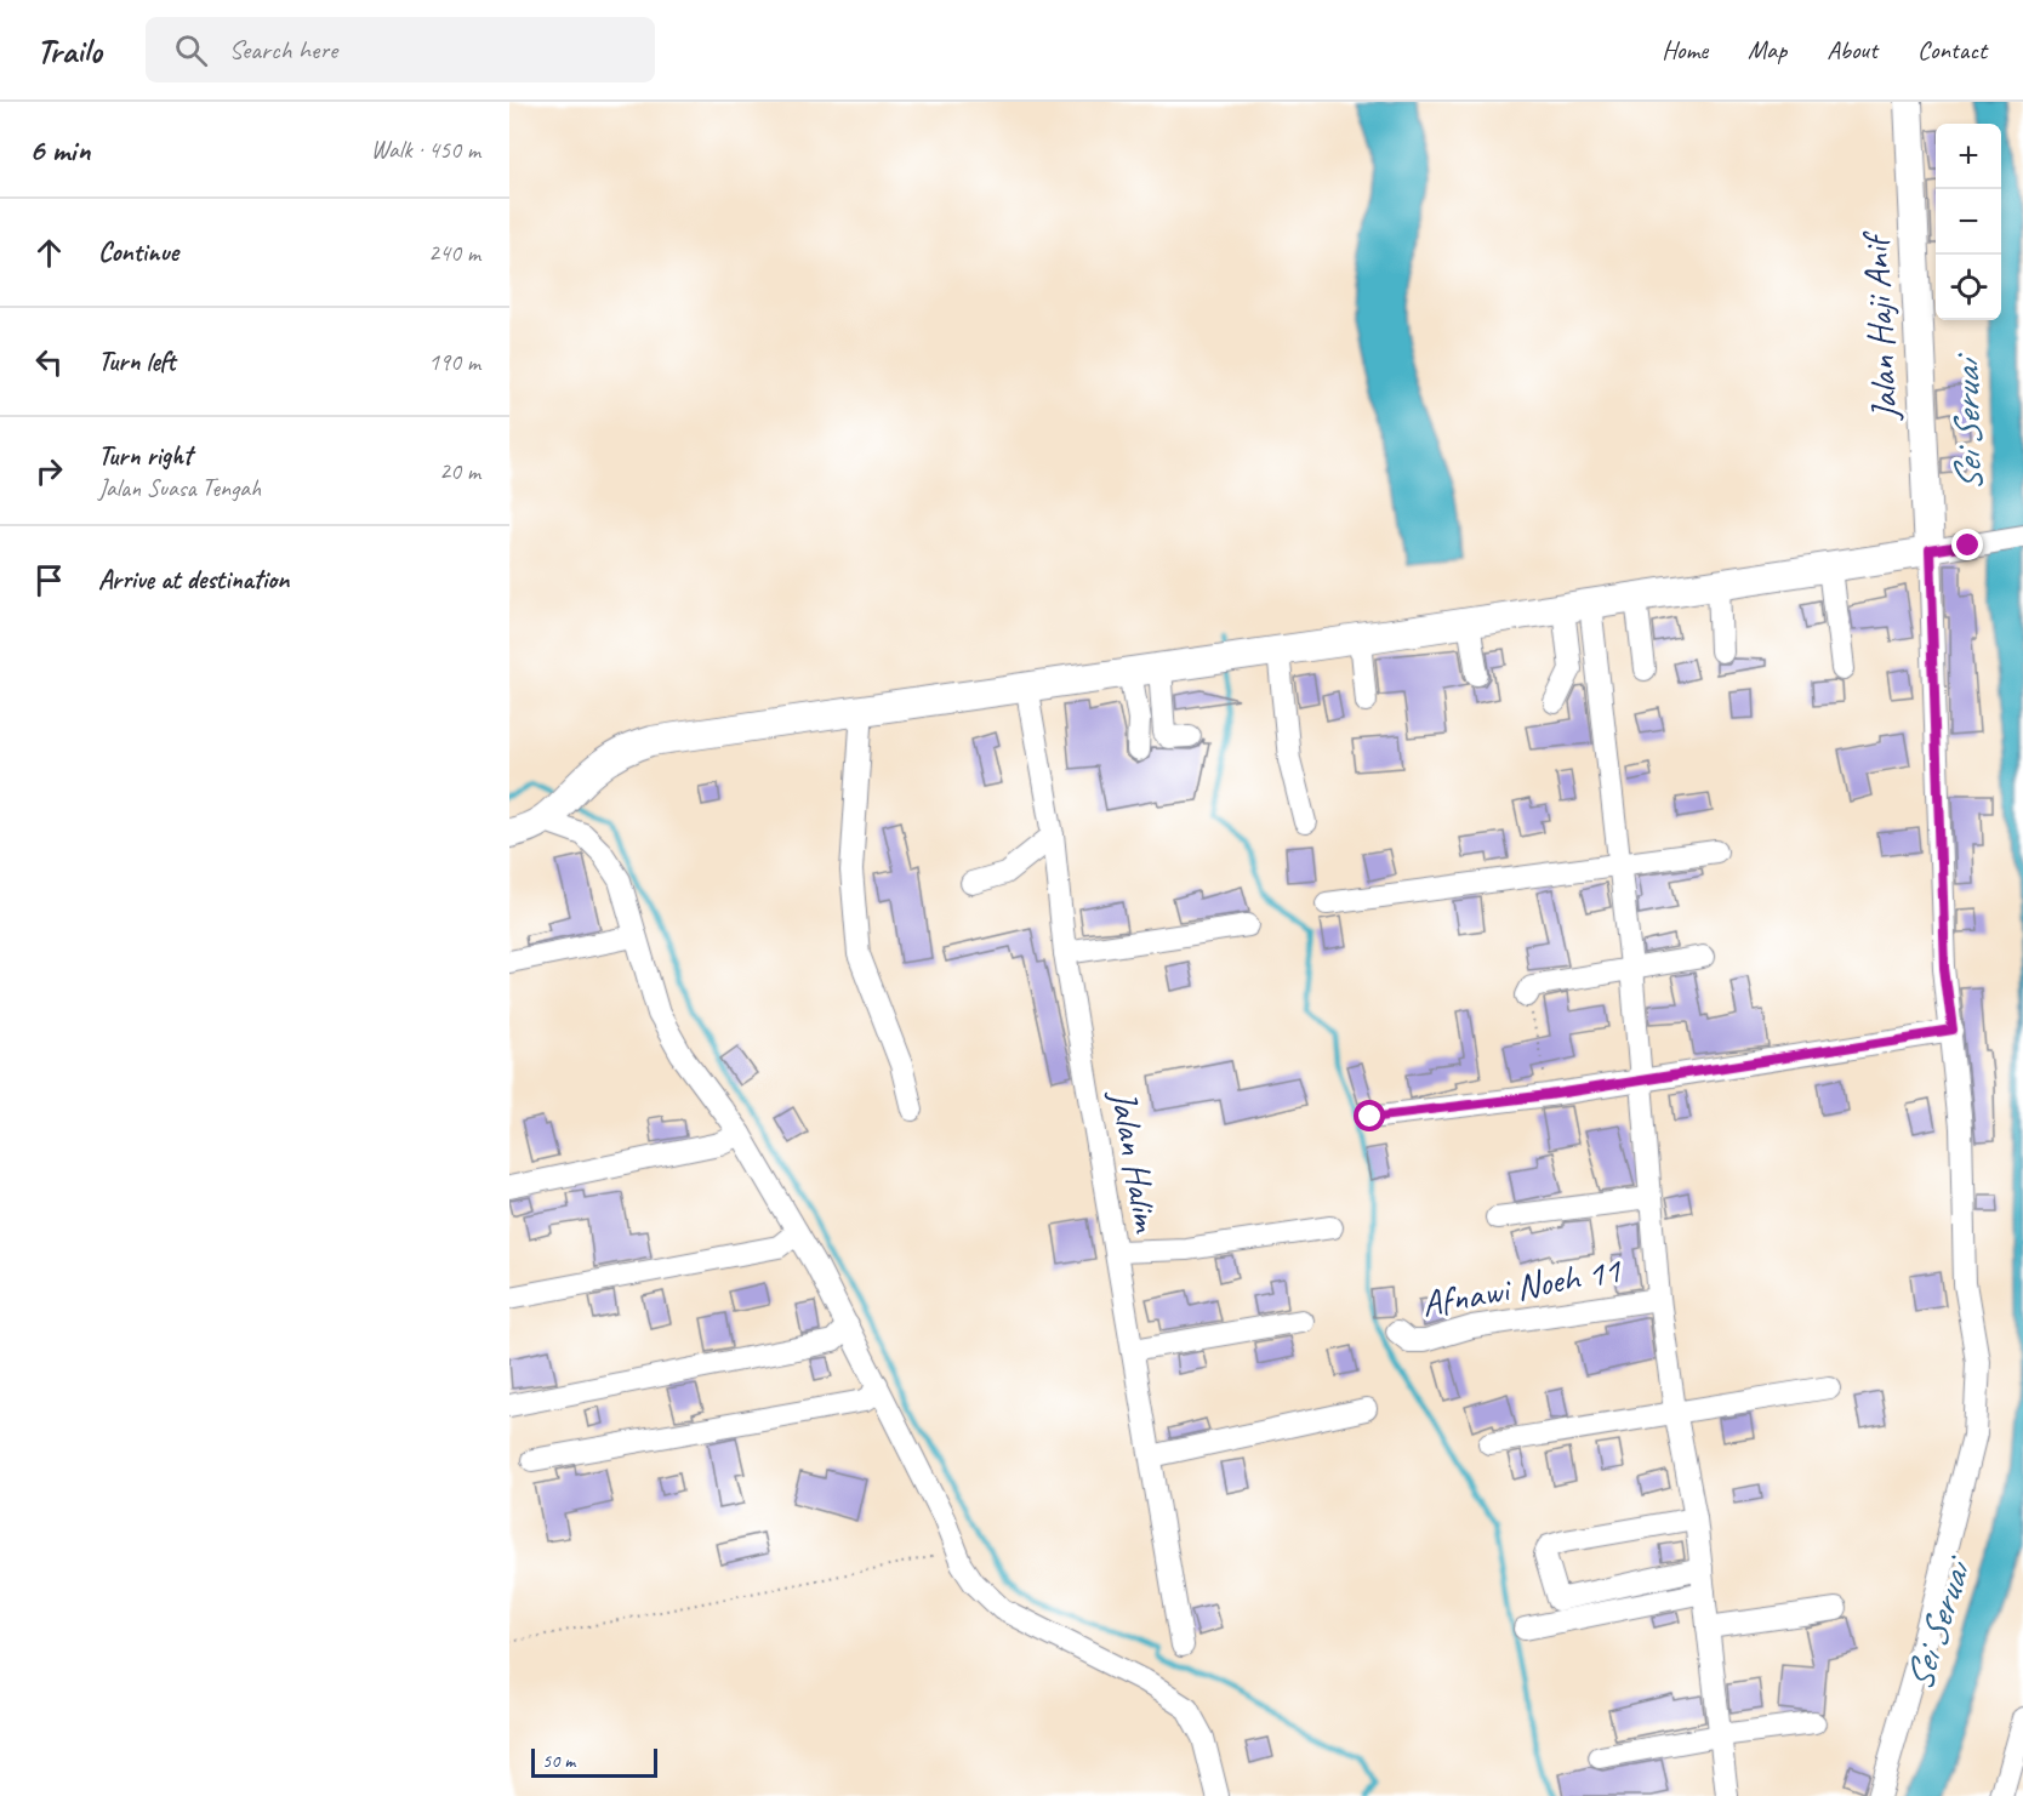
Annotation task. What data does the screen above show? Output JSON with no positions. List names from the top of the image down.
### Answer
{
  "streets": {
    "main road": ["Jalan Haji Anif"],
    "street": ["Jalan Halim", "Afnawi Noeh 11"]
  },
  "water": ["Sei Seruai"],
  "scale_bar": "50 m",
  "page": {
    "header": "Trailo",
    "search": "Search here",
    "nav": [
      "Home",
      "Map",
      "About",
      "Contact"
    ],
    "heading": ["6 min", "Walk · 450 m"],
    "map_buttons": ["+", "−"],
    "list": [
      ["Continue", "240 m"],
      ["Turn left", "190 m"],
      ["Turn right", "Jalan Suasa Tengah", "20 m"],
      "Arrive at destination"
    ],
    "scale": "50 m"
  }
}
